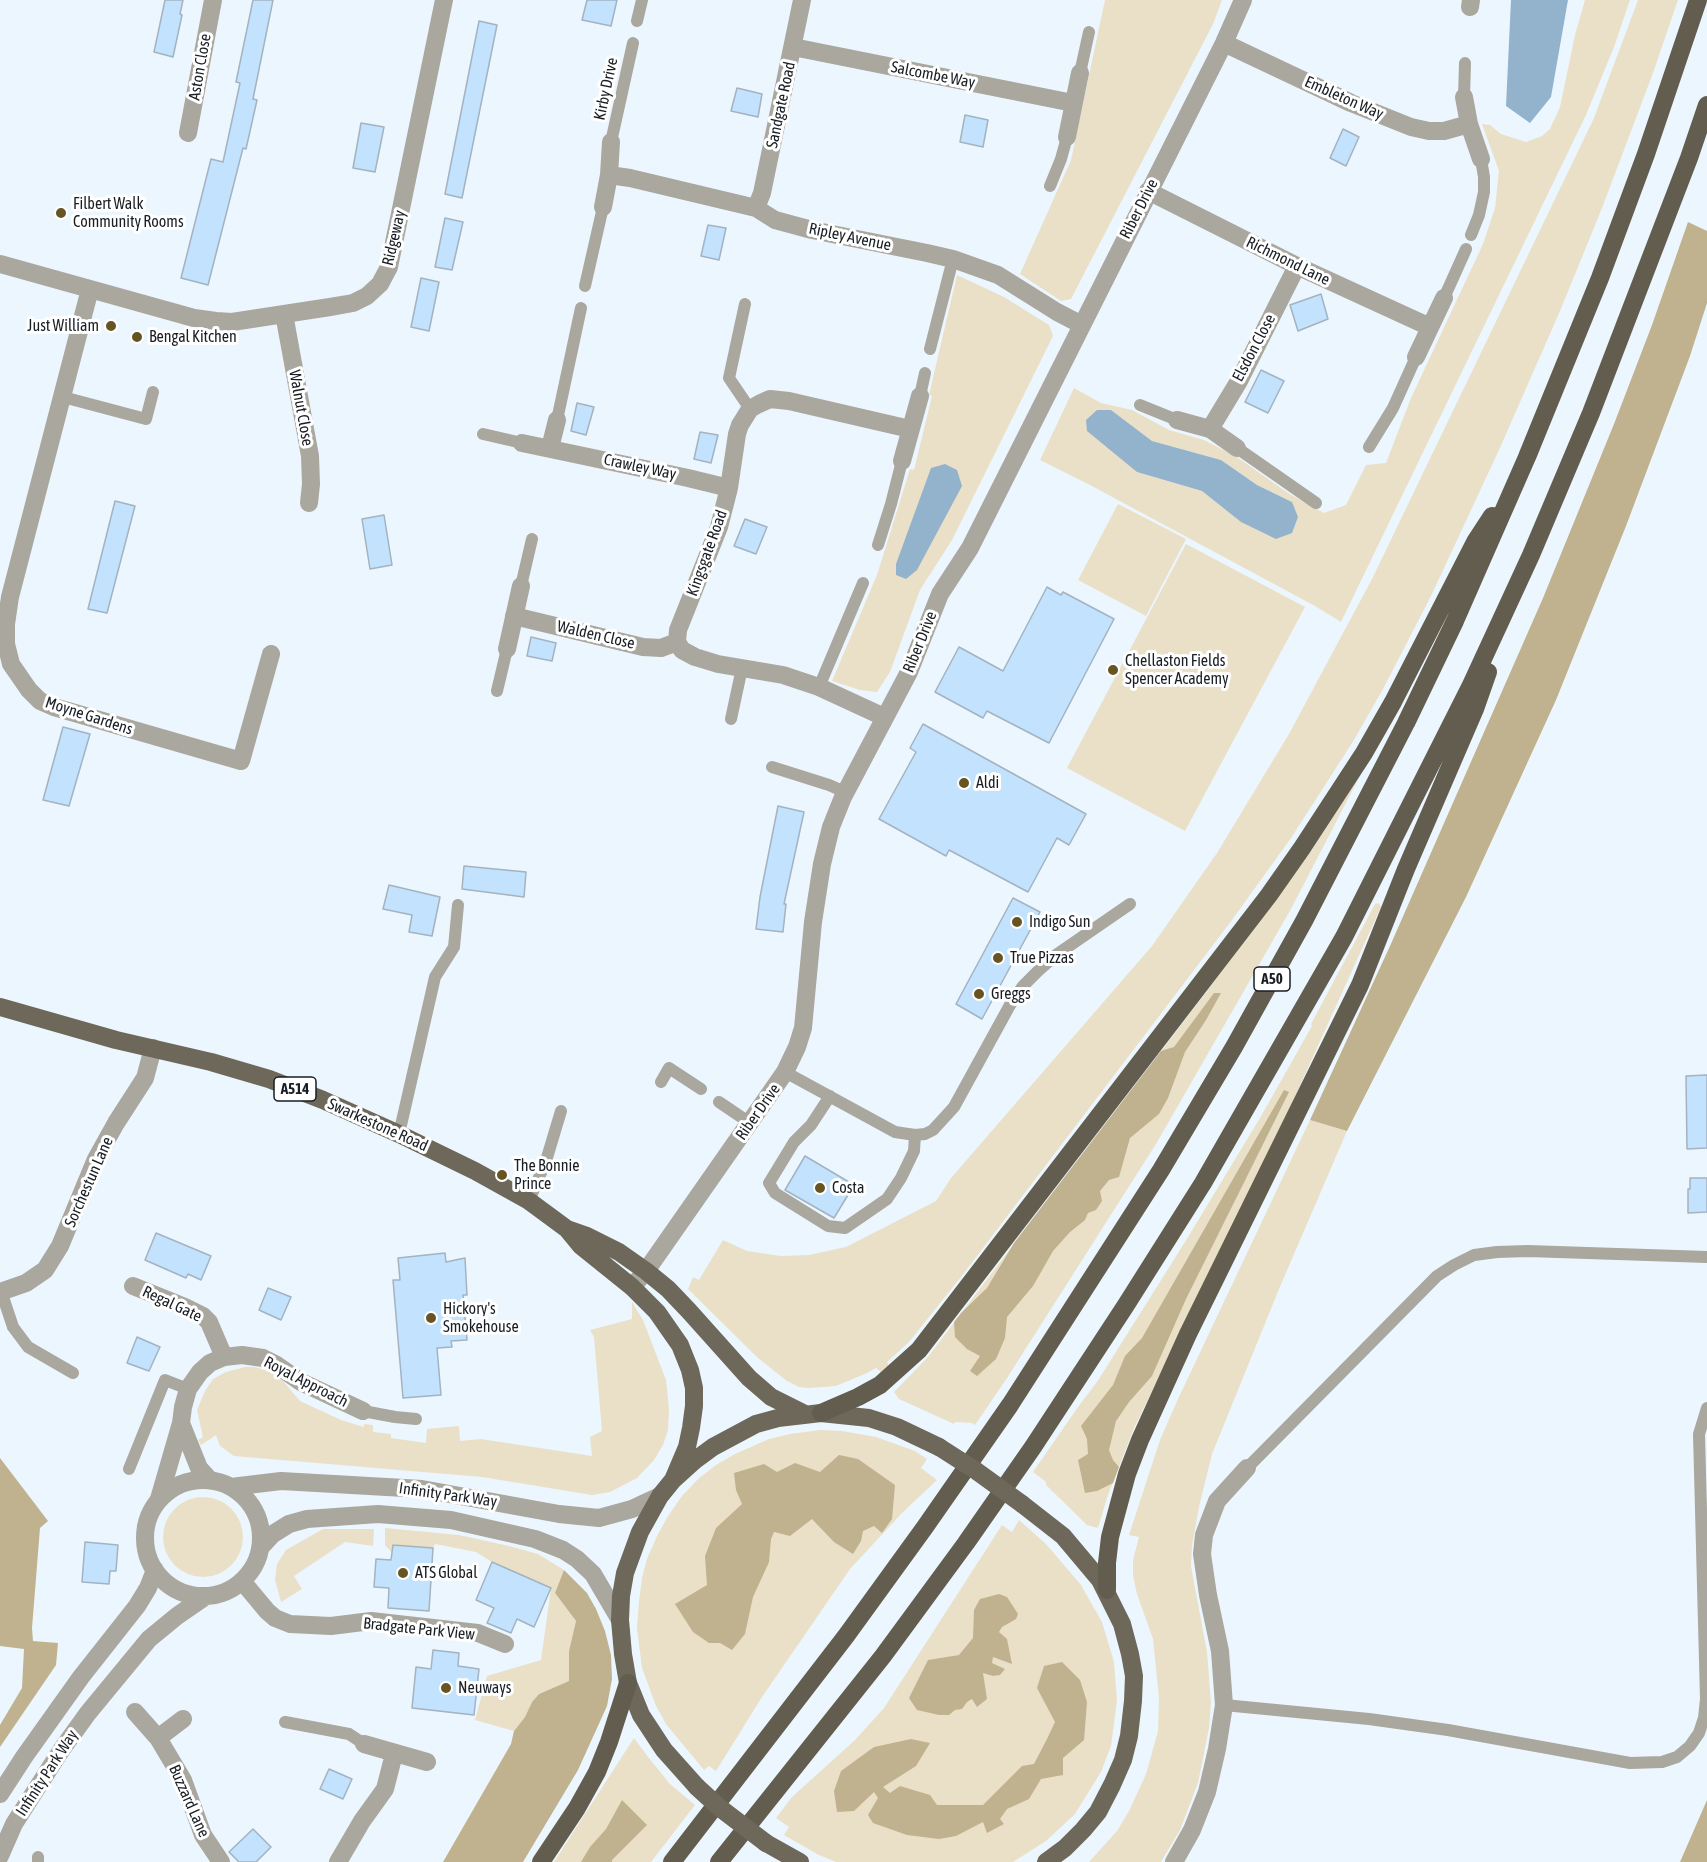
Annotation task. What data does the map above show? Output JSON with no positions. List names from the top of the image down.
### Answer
{
  "streets": {
    "highway": ["A50"],
    "main road": ["A514", "Swarkestone Road"],
    "street": [
      "Aston Close",
      "Salcombe Way",
      "Embleton Way",
      "Sandgate Road",
      "Riber Drive",
      "Ripley Avenue",
      "Ridgeway",
      "Richmond Lane",
      "Elsdon Close",
      "Walnut Close",
      "Crawley Way",
      "Kingsgate Road",
      "Walden Close",
      "Moyne Gardens",
      "Sorchestun Lane",
      "Regal Gate",
      "Royal Approach",
      "Infinity Park Way",
      "Bradgate Park View",
      "Buzzard Lane"
    ],
    "lane": ["Kirby Drive"]
  },
  "crossings": [
    ["Salcombe Way", "Sandgate Road"],
    ["Embleton Way", "Riber Drive"],
    ["Sandgate Road", "Ripley Avenue"],
    ["Riber Drive", "Ripley Avenue"],
    ["Riber Drive", "Richmond Lane"],
    ["Riber Drive", "Swarkestone Road"],
    ["Ridgeway", "Walnut Close"],
    ["Ridgeway", "Moyne Gardens"],
    ["Richmond Lane", "Elsdon Close"],
    ["Crawley Way", "Kingsgate Road"],
    ["Kingsgate Road", "Walden Close"],
    ["Swarkestone Road", "Sorchestun Lane"],
    ["Regal Gate", "Royal Approach"],
    ["Royal Approach", "Infinity Park Way"],
    ["Royal Approach", "Bradgate Park View"],
    ["Infinity Park Way", "Bradgate Park View"]
  ],
  "places": [
    "Filbert Walk Community Rooms",
    "Just William",
    "Bengal Kitchen",
    "Chellaston Fields Spencer Academy",
    "Aldi",
    "Indigo Sun",
    "True Pizzas",
    "Greggs",
    "The Bonnie Prince",
    "Costa",
    "Hickory's Smokehouse",
    "ATS Global",
    "Neuways"
  ]
}
